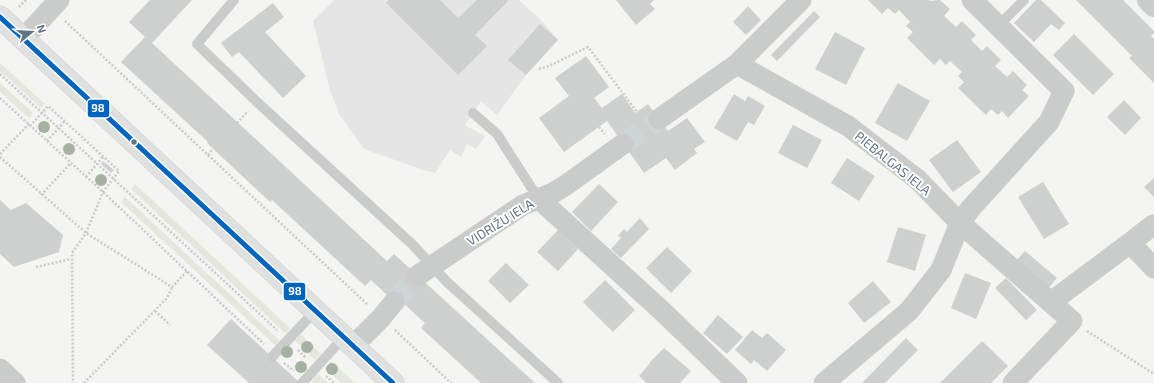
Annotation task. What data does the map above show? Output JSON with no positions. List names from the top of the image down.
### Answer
{
  "streets": {
    "street": ["PIEBALGAS IELA", "VIDRIŽU IELA"]
  },
  "lines": ["transit line 98"],
  "north": "right"
}
